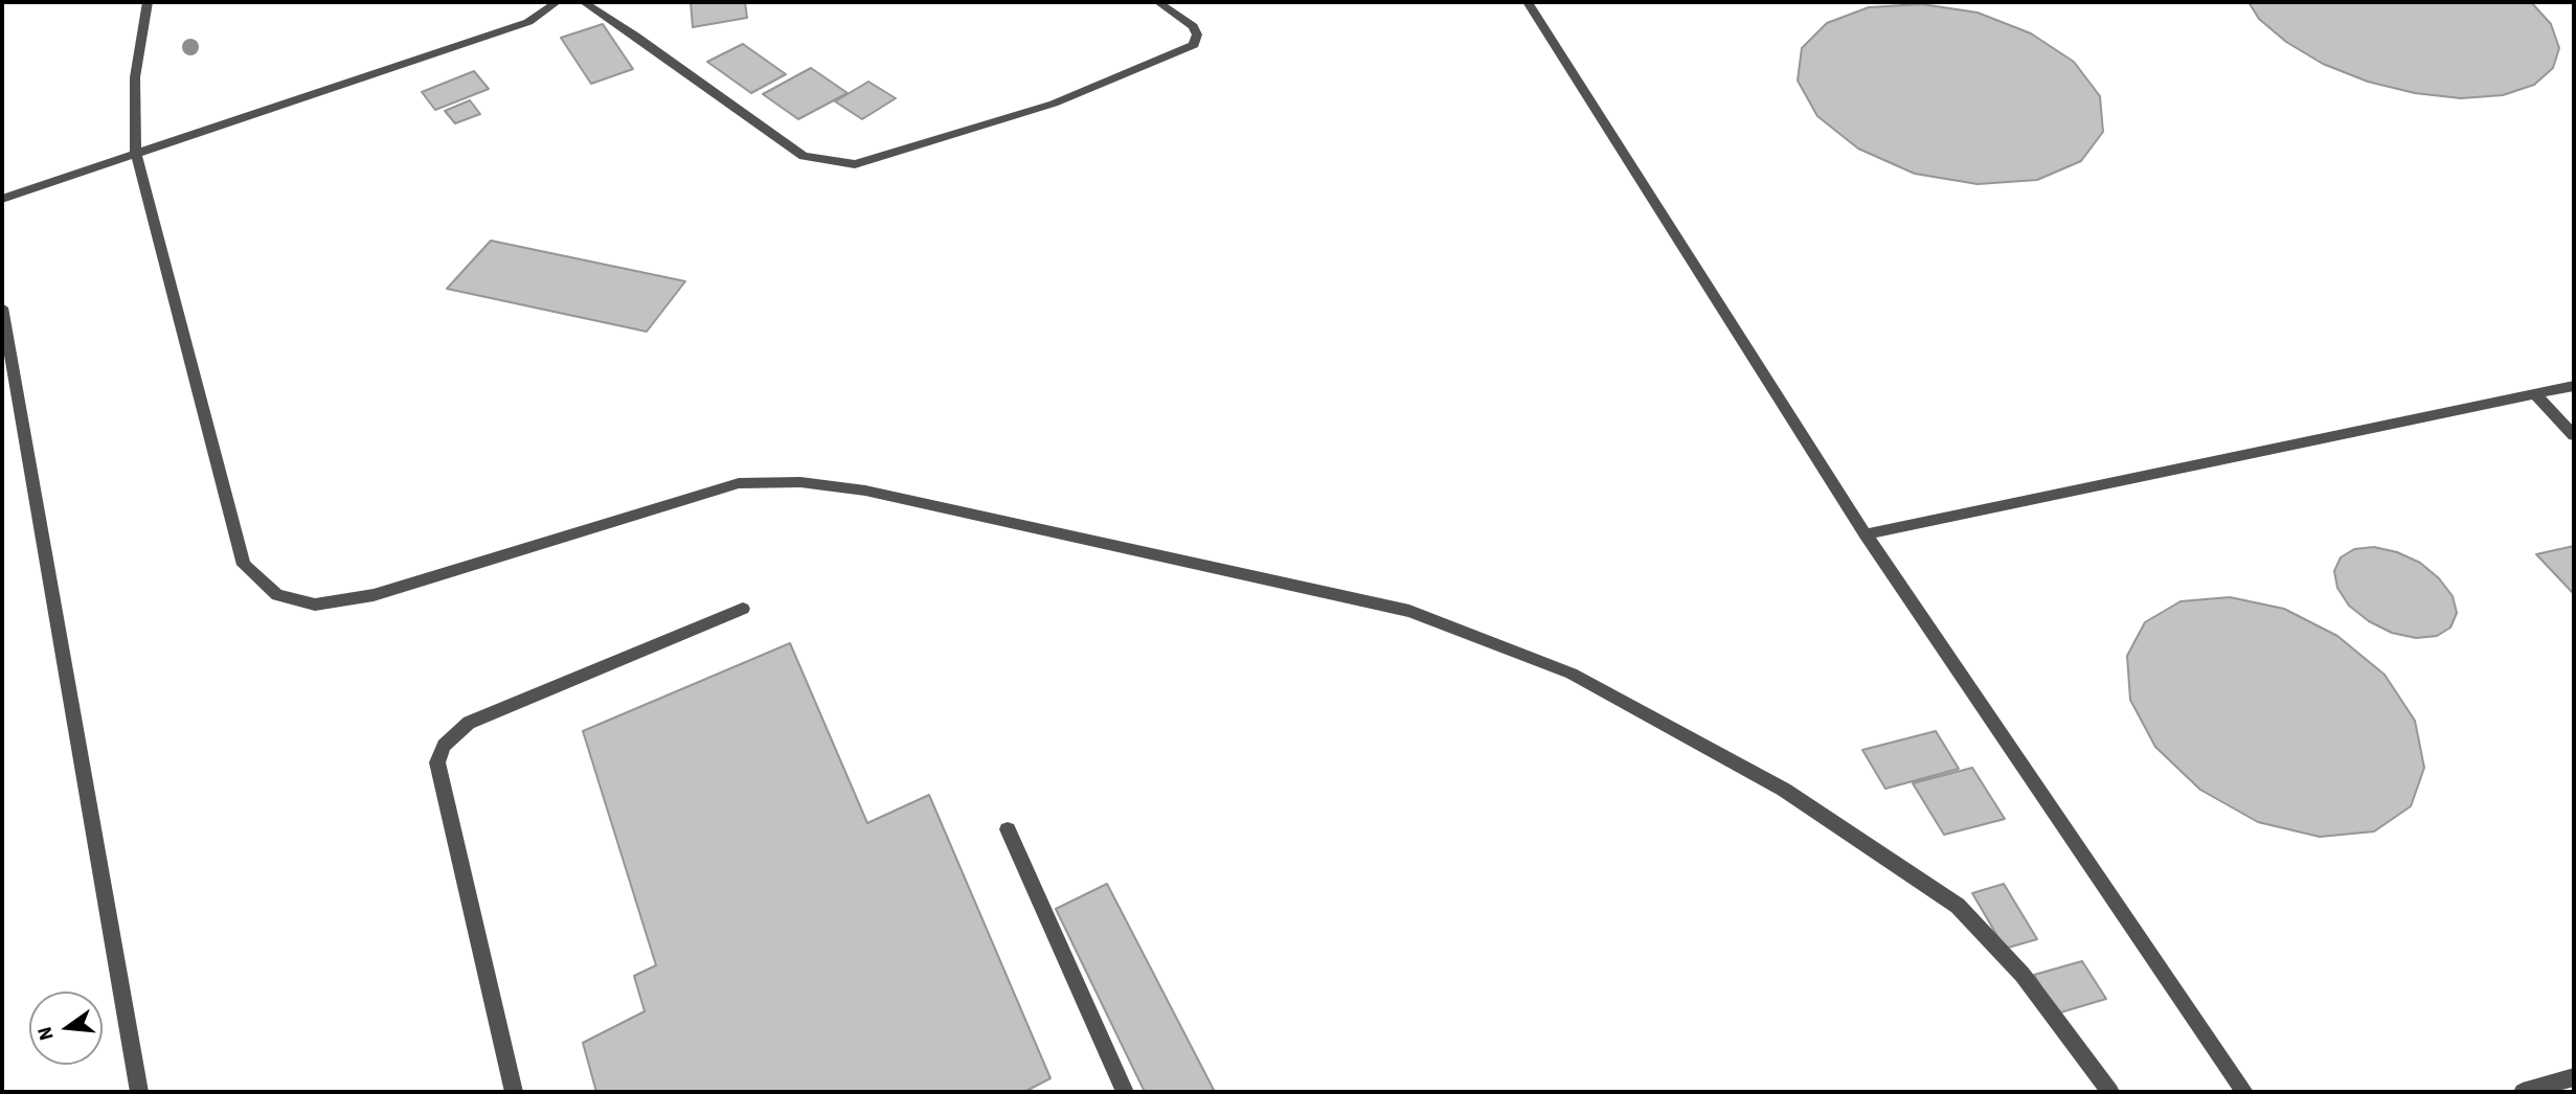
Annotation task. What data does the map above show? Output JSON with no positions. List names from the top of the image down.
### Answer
{
  "north": "left"
}
